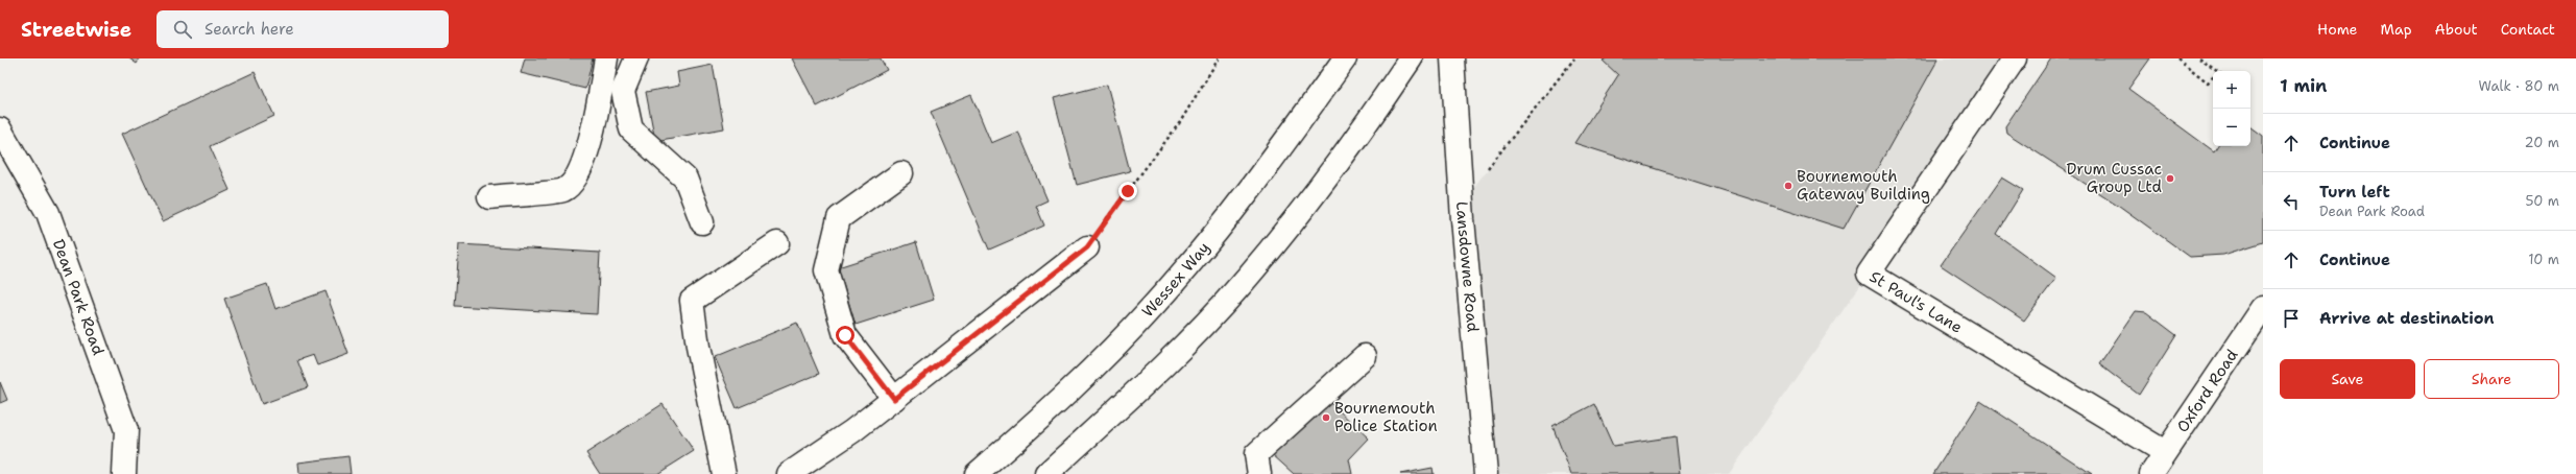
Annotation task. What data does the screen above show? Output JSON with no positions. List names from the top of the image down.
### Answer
{
  "streets": {
    "main road": [
      "Lansdowne Road",
      "Wessex Way",
      "Dean Park Road",
      "St Paul's Lane",
      "Oxford Road"
    ]
  },
  "crossings": [
    ["St Paul's Lane", "Oxford Road"]
  ],
  "places": ["Drum Cussac Group Ltd", "Bournemouth Gateway Building", "Bournemouth Police Station"],
  "page": {
    "header": "Streetwise",
    "search": "Search here",
    "nav": [
      "Home",
      "Map",
      "About",
      "Contact"
    ],
    "heading": ["1 min", "Walk · 80 m"],
    "map_buttons": ["+", "−"],
    "list": [
      ["Continue", "20 m"],
      ["Turn left", "Dean Park Road", "50 m"],
      ["Continue", "10 m"],
      "Arrive at destination"
    ],
    "buttons": ["Save", "Share"]
  }
}
